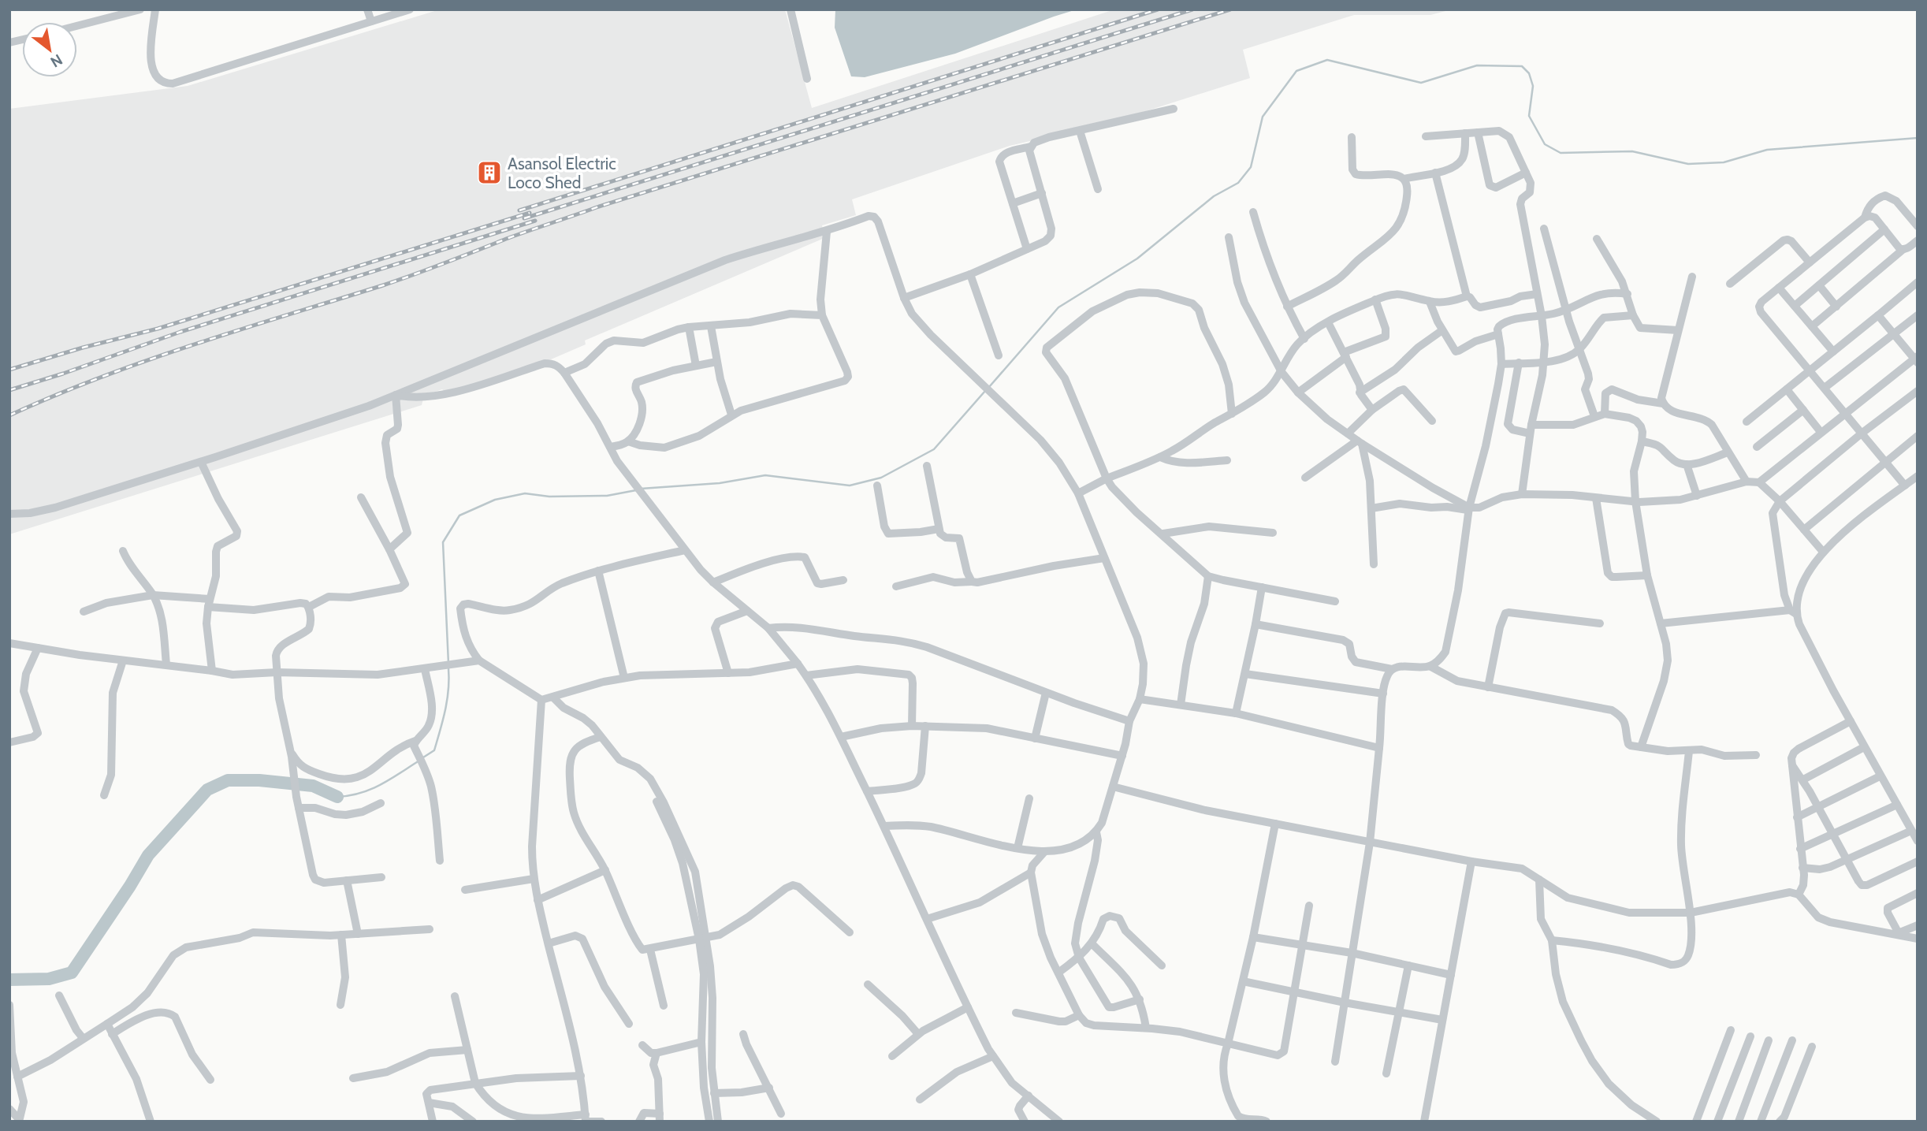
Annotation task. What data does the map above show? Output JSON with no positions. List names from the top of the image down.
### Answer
{
  "places": {
    "building": ["Asansol Electric Loco Shed"]
  },
  "north": "bottom right"
}
